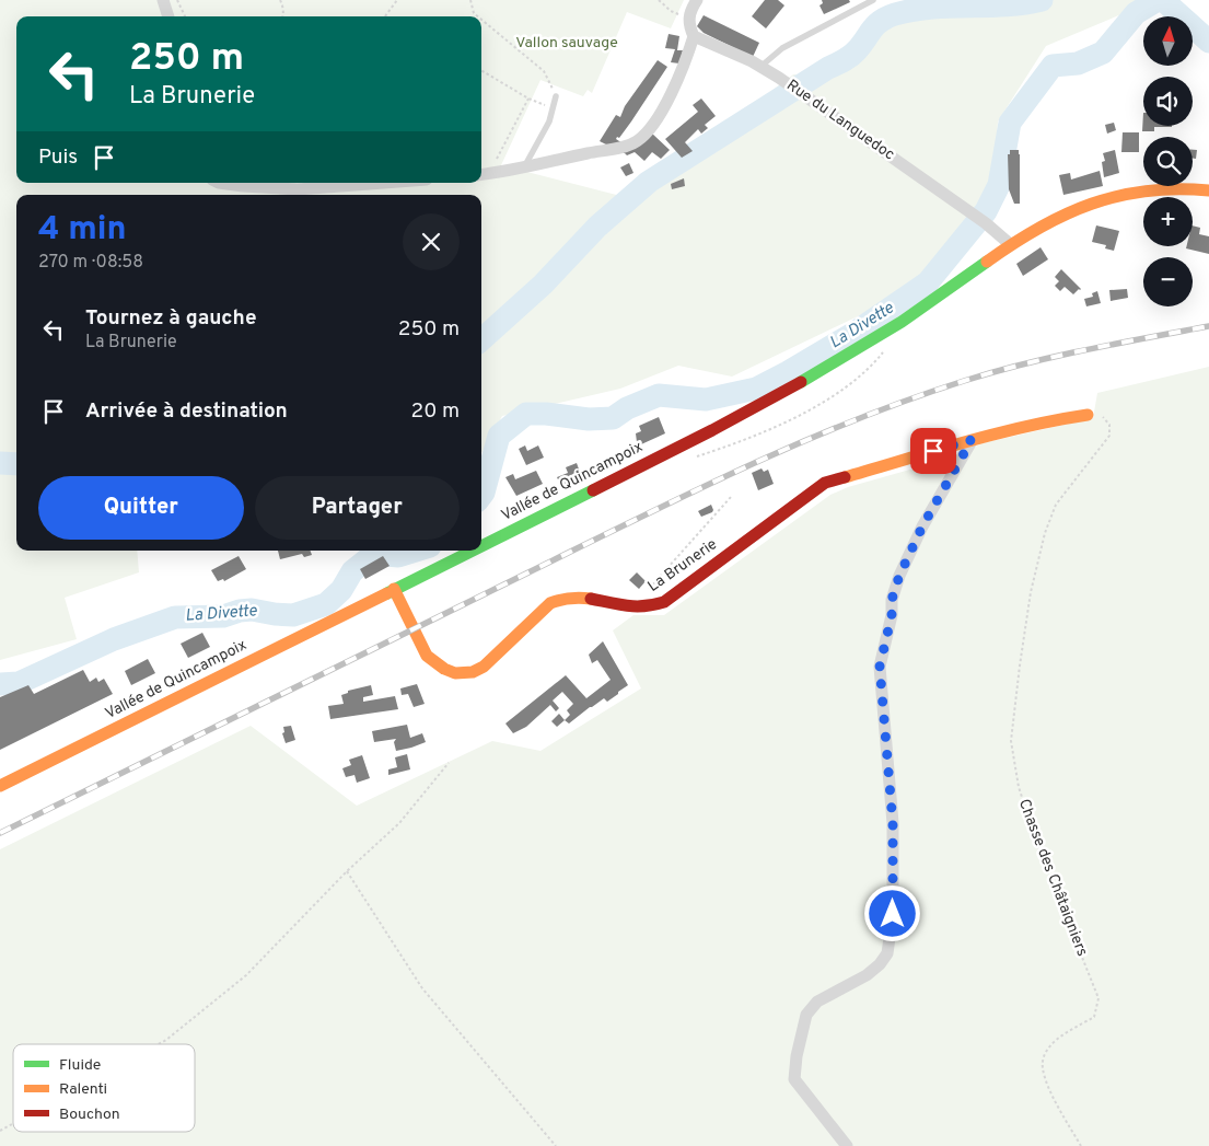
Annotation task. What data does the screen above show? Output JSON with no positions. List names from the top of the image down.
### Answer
{
  "streets": {
    "main road": ["Vallée de Quincampoix", "La Brunerie"],
    "street": ["Rue du Languedoc"],
    "path": ["Chasse des Châtaigniers"]
  },
  "crossings": [
    ["Rue du Languedoc", "Vallée de Quincampoix"],
    ["Vallée de Quincampoix", "La Brunerie"],
    ["La Brunerie", "Chasse des Châtaigniers"]
  ],
  "water": ["La Divette"],
  "parks": ["Vallon sauvage"],
  "legend": ["Fluide", "Ralenti", "Bouchon"],
  "north": "top",
  "page": {
    "map_buttons": ["+", "−"],
    "turn": ["250 m", "La Brunerie"],
    "then": "Puis",
    "heading": ["4 min", "270 m · 08:58"],
    "list": [
      {
        "name": "Tournez à gauche",
        "note": "La Brunerie",
        "value": "250 m"
      },
      {
        "name": "Arrivée à destination",
        "value": "20 m"
      }
    ],
    "buttons": ["Quitter", "Partager"]
  }
}
